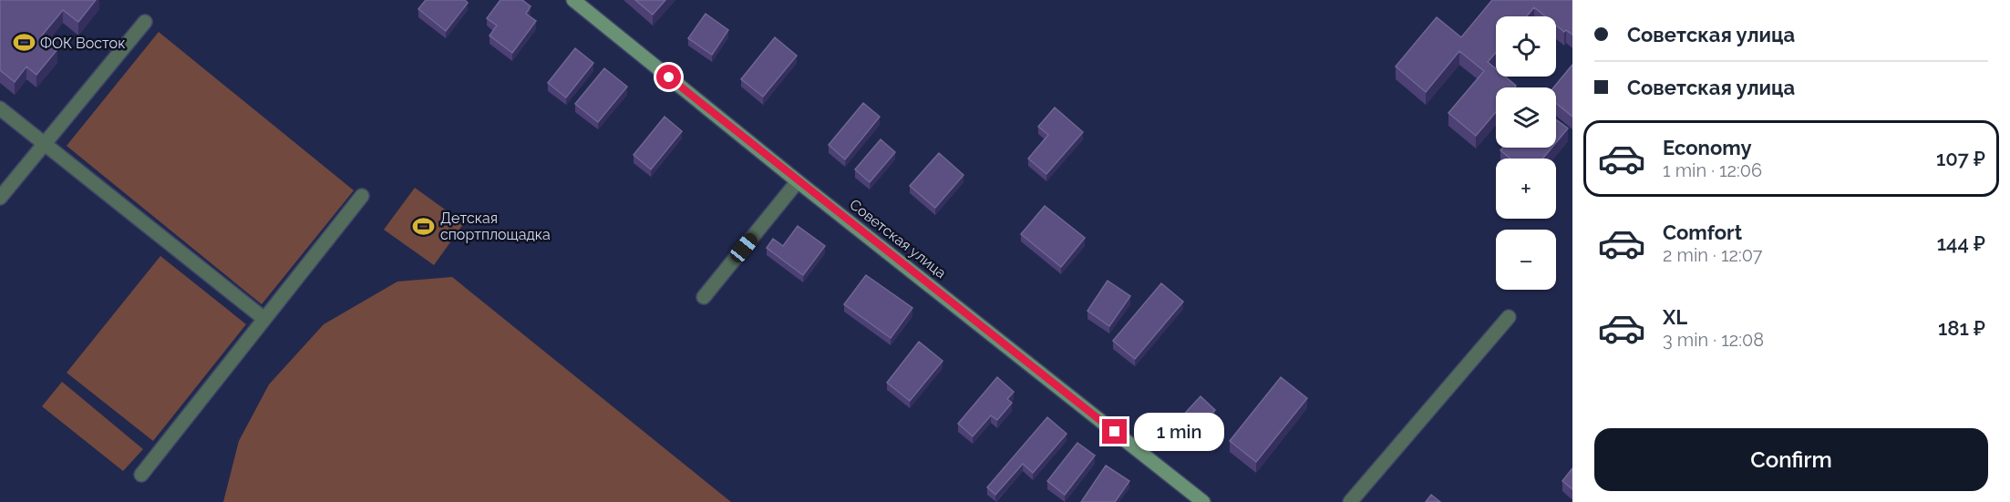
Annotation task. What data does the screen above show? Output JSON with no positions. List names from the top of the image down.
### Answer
{
  "streets": {
    "main road": ["Советская улица"]
  },
  "places": {
    "sports": ["ФОК Восток", "Детская спортплощадка"]
  },
  "page": {
    "banner": ["Советская улица", "Советская улица"],
    "map_buttons": ["+", "−"],
    "list": [
      {
        "name": "Economy",
        "note": "1 min · 12:06",
        "value": "107 ₽"
      },
      {
        "name": "Comfort",
        "note": "2 min · 12:07",
        "value": "144 ₽"
      },
      {
        "name": "XL",
        "note": "3 min · 12:08",
        "value": "181 ₽"
      }
    ],
    "bubble": "1 min",
    "buttons": "Confirm"
  }
}
